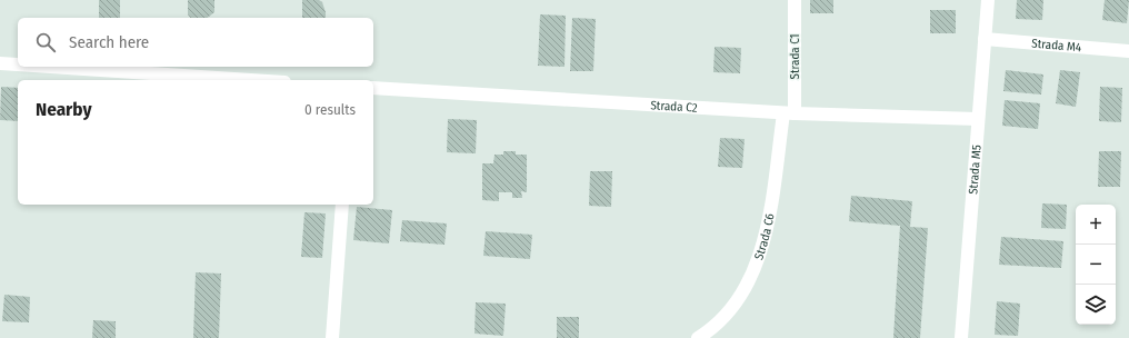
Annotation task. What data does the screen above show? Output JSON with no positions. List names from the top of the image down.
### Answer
{
  "streets": {
    "street": [
      "Strada M4",
      "Strada C1",
      "Strada C2",
      "Strada M5",
      "Strada C6"
    ]
  },
  "crossings": [
    ["Strada M4", "Strada M5"],
    ["Strada C1", "Strada C2"],
    ["Strada C1", "Strada C6"],
    ["Strada C2", "Strada M5"],
    ["Strada C2", "Strada C6"]
  ],
  "page": {
    "search": "Search here",
    "heading": ["Nearby", "0 results"],
    "map_buttons": ["+", "−"]
  }
}
